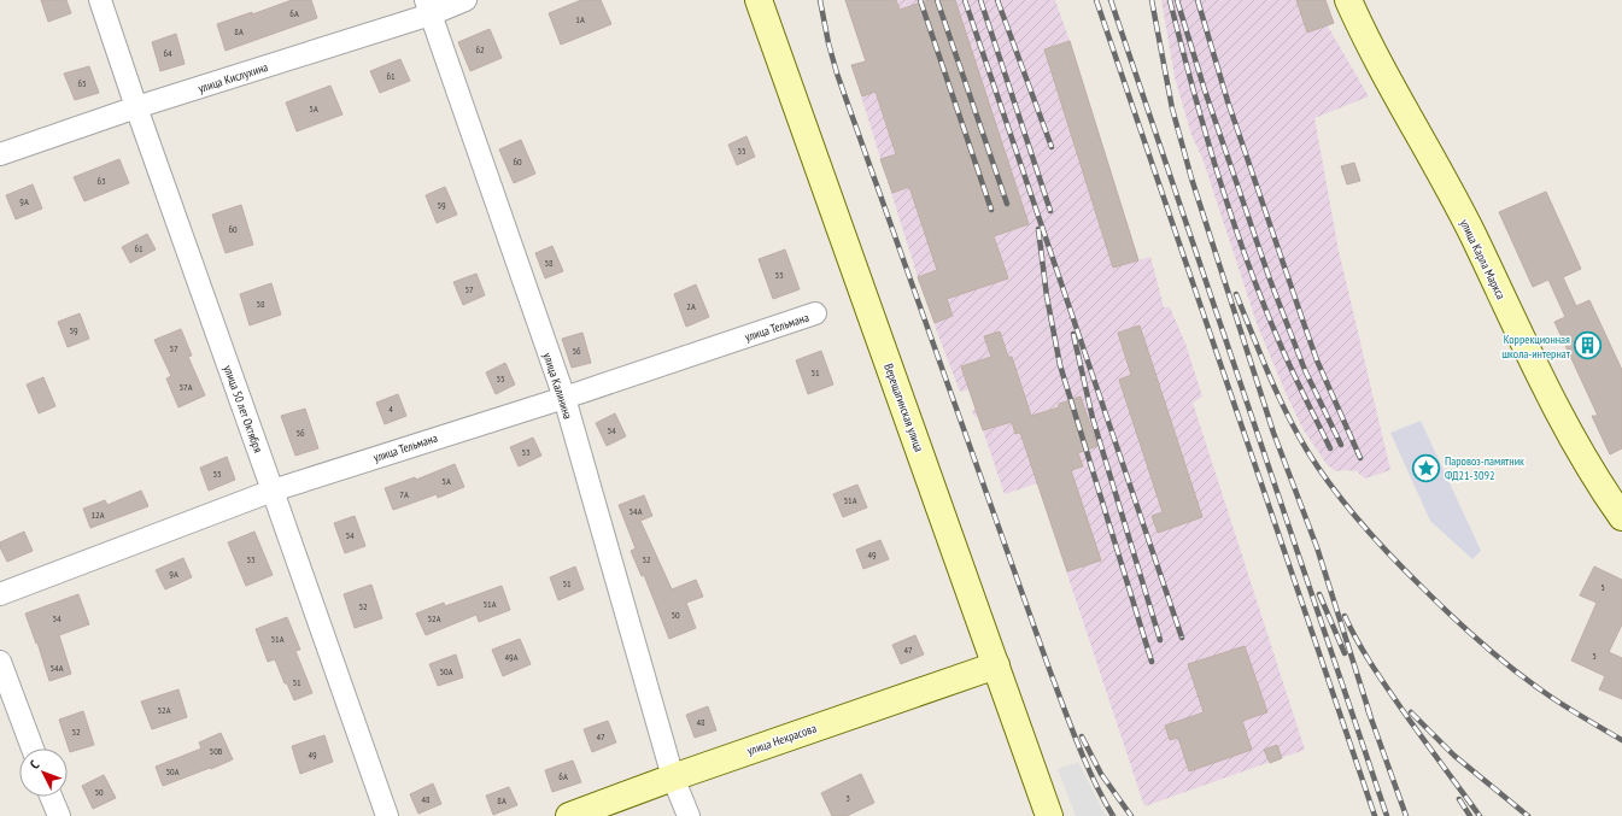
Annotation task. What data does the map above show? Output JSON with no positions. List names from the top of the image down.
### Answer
{
  "streets": {
    "main road": ["улица Карла Маркса", "Верещагинская улица", "улица Некрасова"],
    "street": [
      "улица Кислухина",
      "улица Тельмана",
      "улица Калинина",
      "улица 50 лет Октября"
    ]
  },
  "crossings": [
    ["улица Кислухина", "улица Калинина"],
    ["улица Кислухина", "улица 50 лет Октября"],
    ["улица Тельмана", "улица Калинина"],
    ["улица Тельмана", "улица 50 лет Октября"],
    ["улица Калинина", "улица Некрасова"],
    ["Верещагинская улица", "улица Некрасова"]
  ],
  "places": {
    "building": ["Коррекционная школа-интернат"],
    "place": ["Паровоз-памятник ФД21-3092"]
  },
  "house_numbers": [
    "6А",
    "1А",
    "8А",
    "62",
    "64",
    "61",
    "65",
    "5А",
    "55",
    "60",
    "63",
    "9А",
    "59",
    "60",
    "61",
    "58",
    "53",
    "57",
    "58",
    "2А",
    "59",
    "57",
    "56",
    "51",
    "55",
    "57А",
    "4",
    "54",
    "56",
    "53",
    "55",
    "5А",
    "7А",
    "51А",
    "54А",
    "12А",
    "54",
    "49",
    "53",
    "52",
    "9А",
    "51",
    "5",
    "51А",
    "52",
    "50",
    "54",
    "52А",
    "51А",
    "47",
    "5",
    "49А",
    "54А",
    "50А",
    "51",
    "52А",
    "48",
    "52",
    "47",
    "50Б",
    "49",
    "50А",
    "6А",
    "50",
    "3",
    "48",
    "8А"
  ],
  "north": "top left"
}
